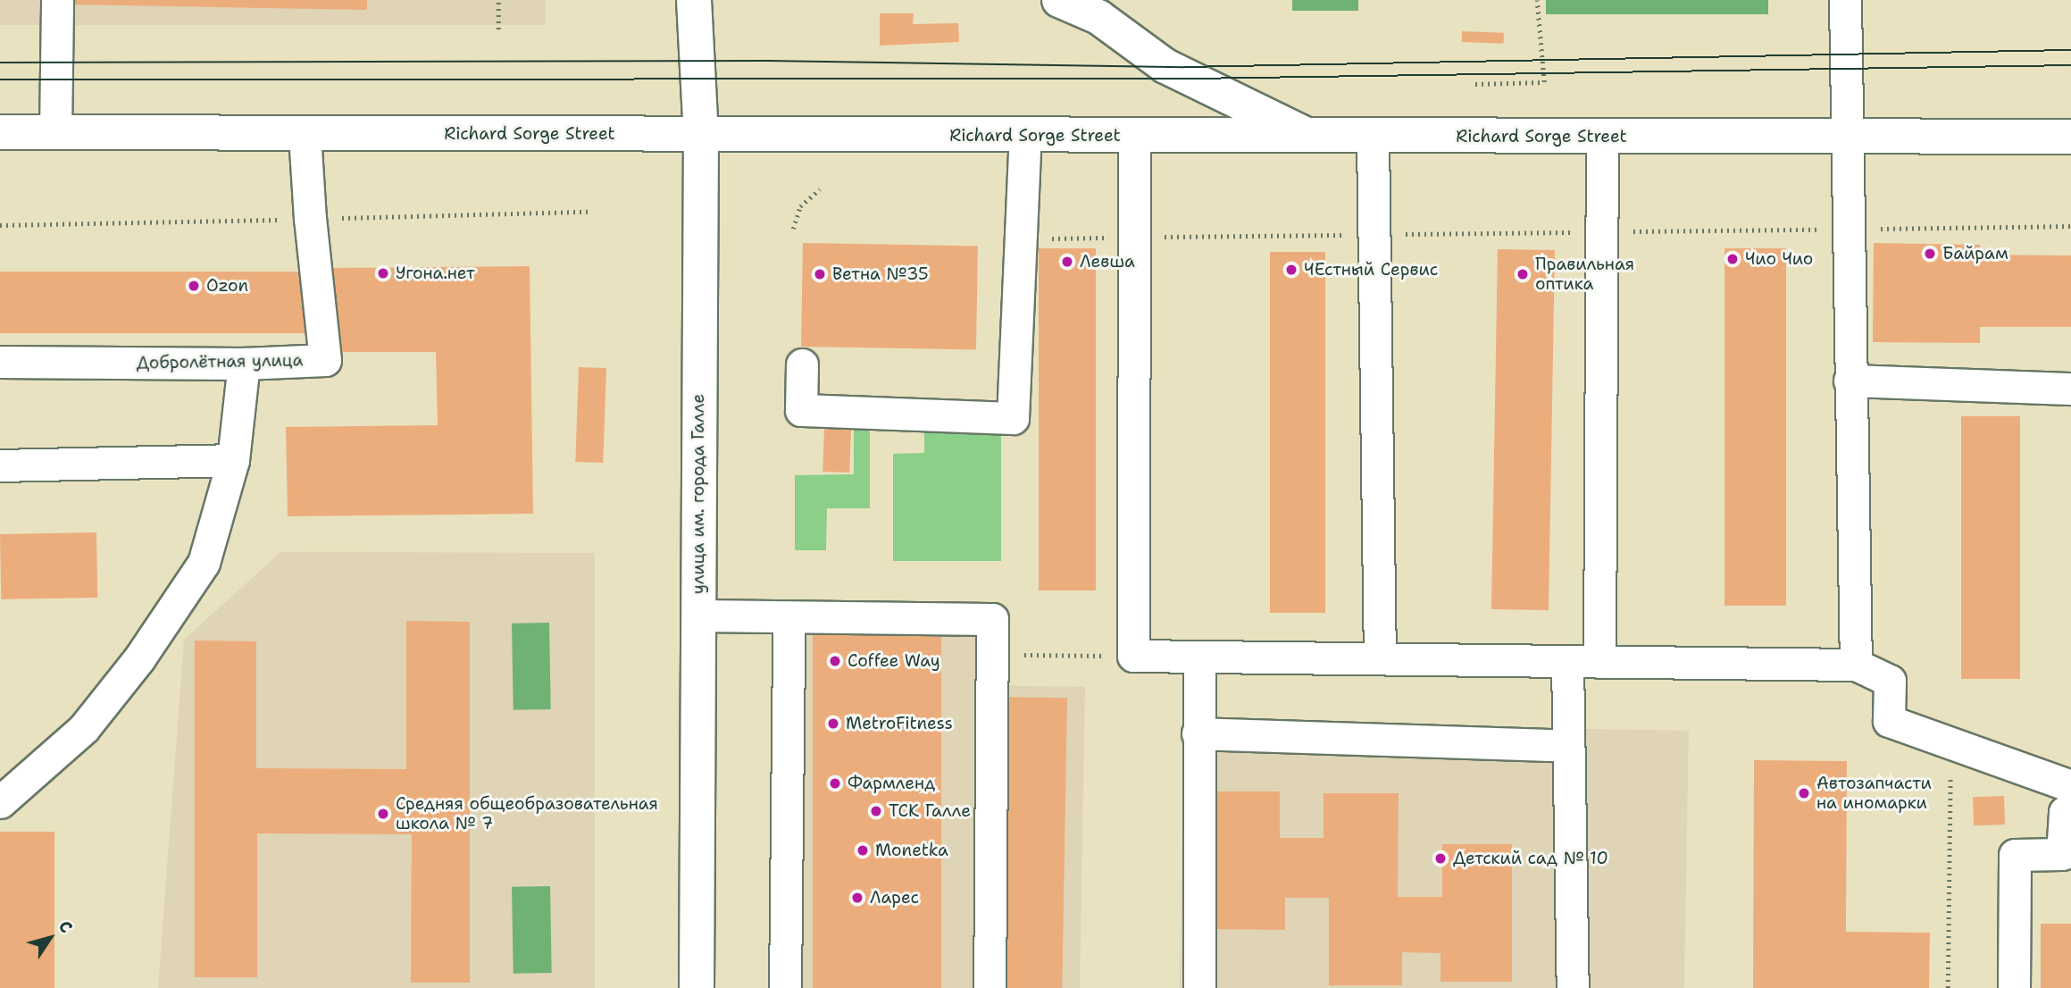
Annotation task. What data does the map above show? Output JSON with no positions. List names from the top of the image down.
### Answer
{
  "streets": {
    "main road": ["Richard Sorge Street", "улица им. города Галле"],
    "street": ["Добролётная улица"]
  },
  "crossings": [
    ["Richard Sorge Street", "Добролётная улица"],
    ["Richard Sorge Street", "улица им. города Галле"]
  ],
  "places": [
    "Байрам",
    "Чио Чио",
    "Левша",
    "ЧЕстный Сервис",
    "Угона.нет",
    "Ветна №35",
    "Правильная оптика",
    "Ozon",
    "Coffee Way",
    "MetroFitness",
    "Фармленд",
    "Автозапчасти на иномарки",
    "ТСК Галле",
    "Средняя общеобразовательная школа № 7",
    "Monetka",
    "Детский сад № 10",
    "Ларес"
  ],
  "north": "top right"
}
